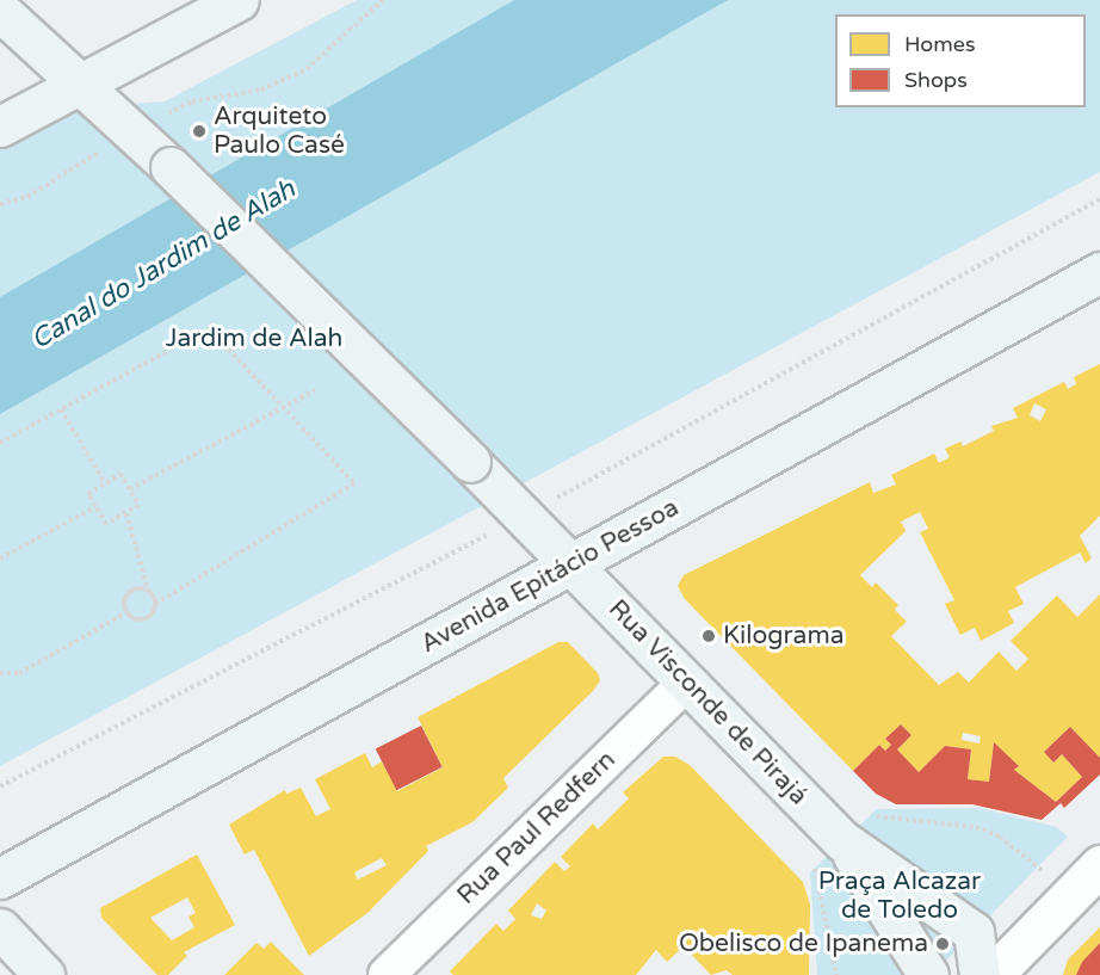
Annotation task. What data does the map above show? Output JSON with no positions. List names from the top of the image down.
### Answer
{
  "streets": {
    "main road": ["Avenida Epitácio Pessoa", "Rua Visconde de Pirajá"],
    "street": ["Rua Paul Redfern"]
  },
  "crossings": [
    ["Avenida Epitácio Pessoa", "Rua Visconde de Pirajá"],
    ["Rua Visconde de Pirajá", "Rua Paul Redfern"]
  ],
  "water": ["Canal do Jardim de Alah"],
  "parks": ["Jardim de Alah", "Praça Alcazar de Toledo"],
  "places": ["Arquiteto Paulo Casé", "Kilograma", "Obelisco de Ipanema"],
  "legend": ["Homes", "Shops"]
}
